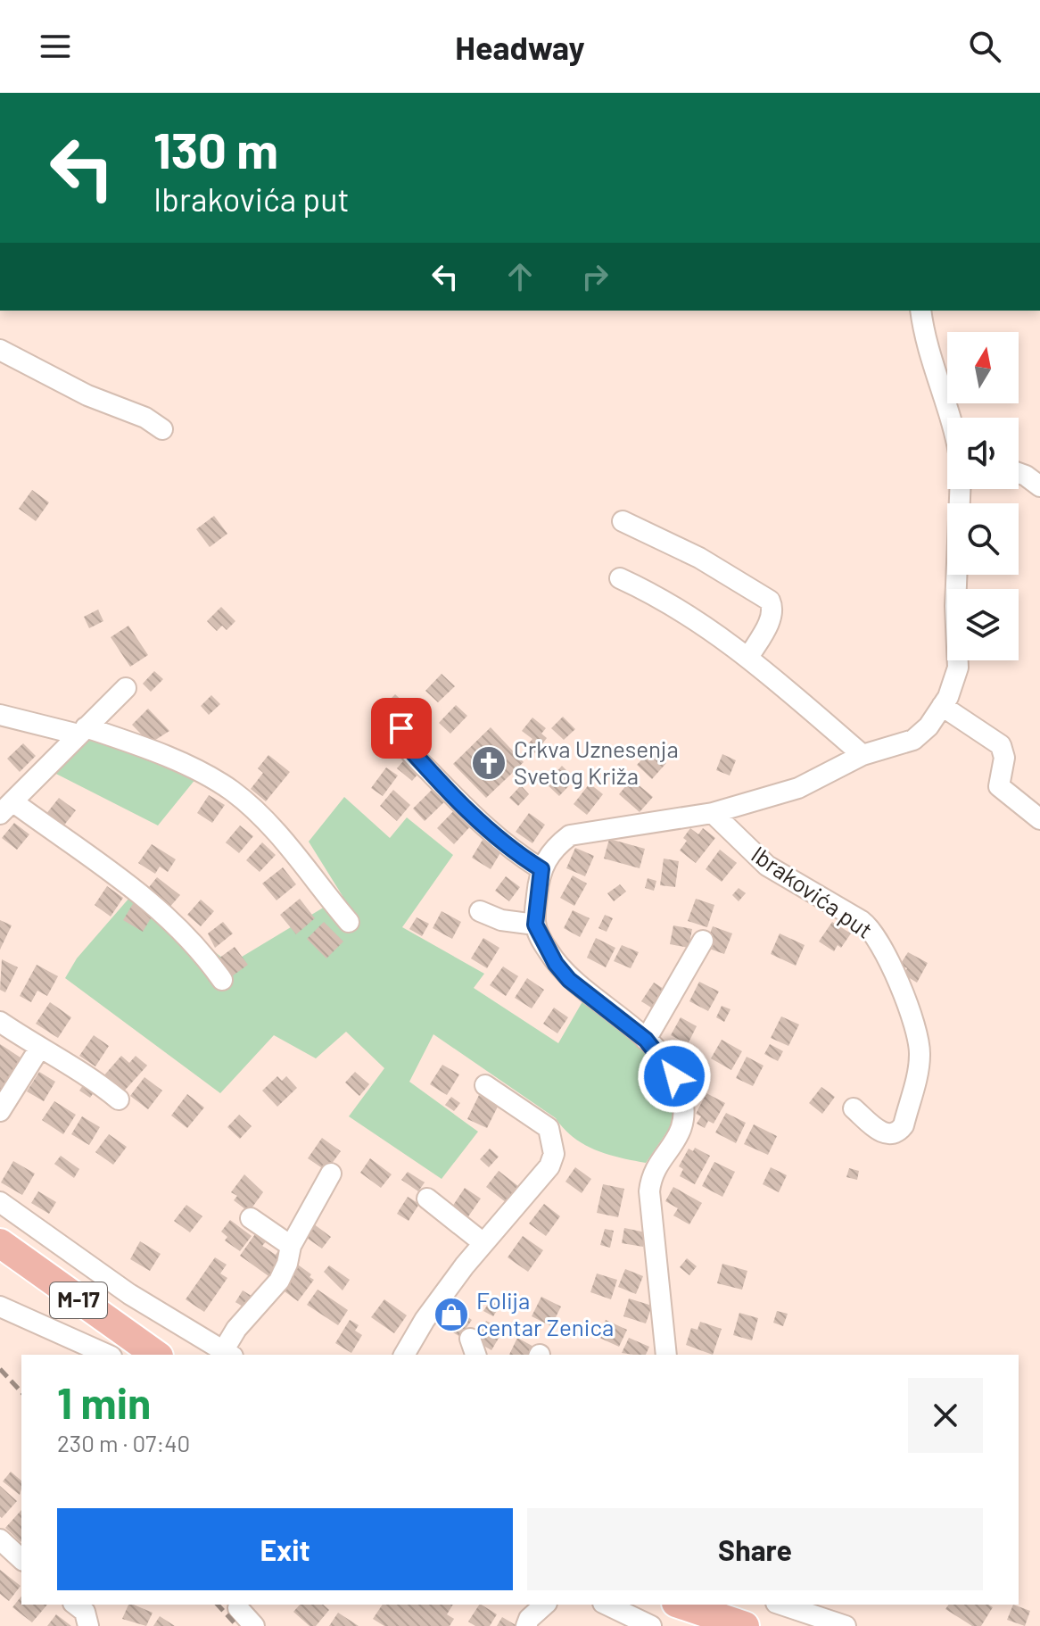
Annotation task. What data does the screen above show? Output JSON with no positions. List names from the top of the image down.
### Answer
{
  "streets": {
    "highway": ["M-17"],
    "street": ["Ibrakovića put"]
  },
  "places": {
    "church": ["Crkva Uznesenja Svetog Križa"],
    "shop": ["Folija centar Zenica"]
  },
  "north": "top",
  "page": {
    "header": "Headway",
    "turn": ["130 m", "Ibrakovića put"],
    "heading": ["1 min", "230 m · 07:40"],
    "buttons": ["Exit", "Share"]
  }
}
